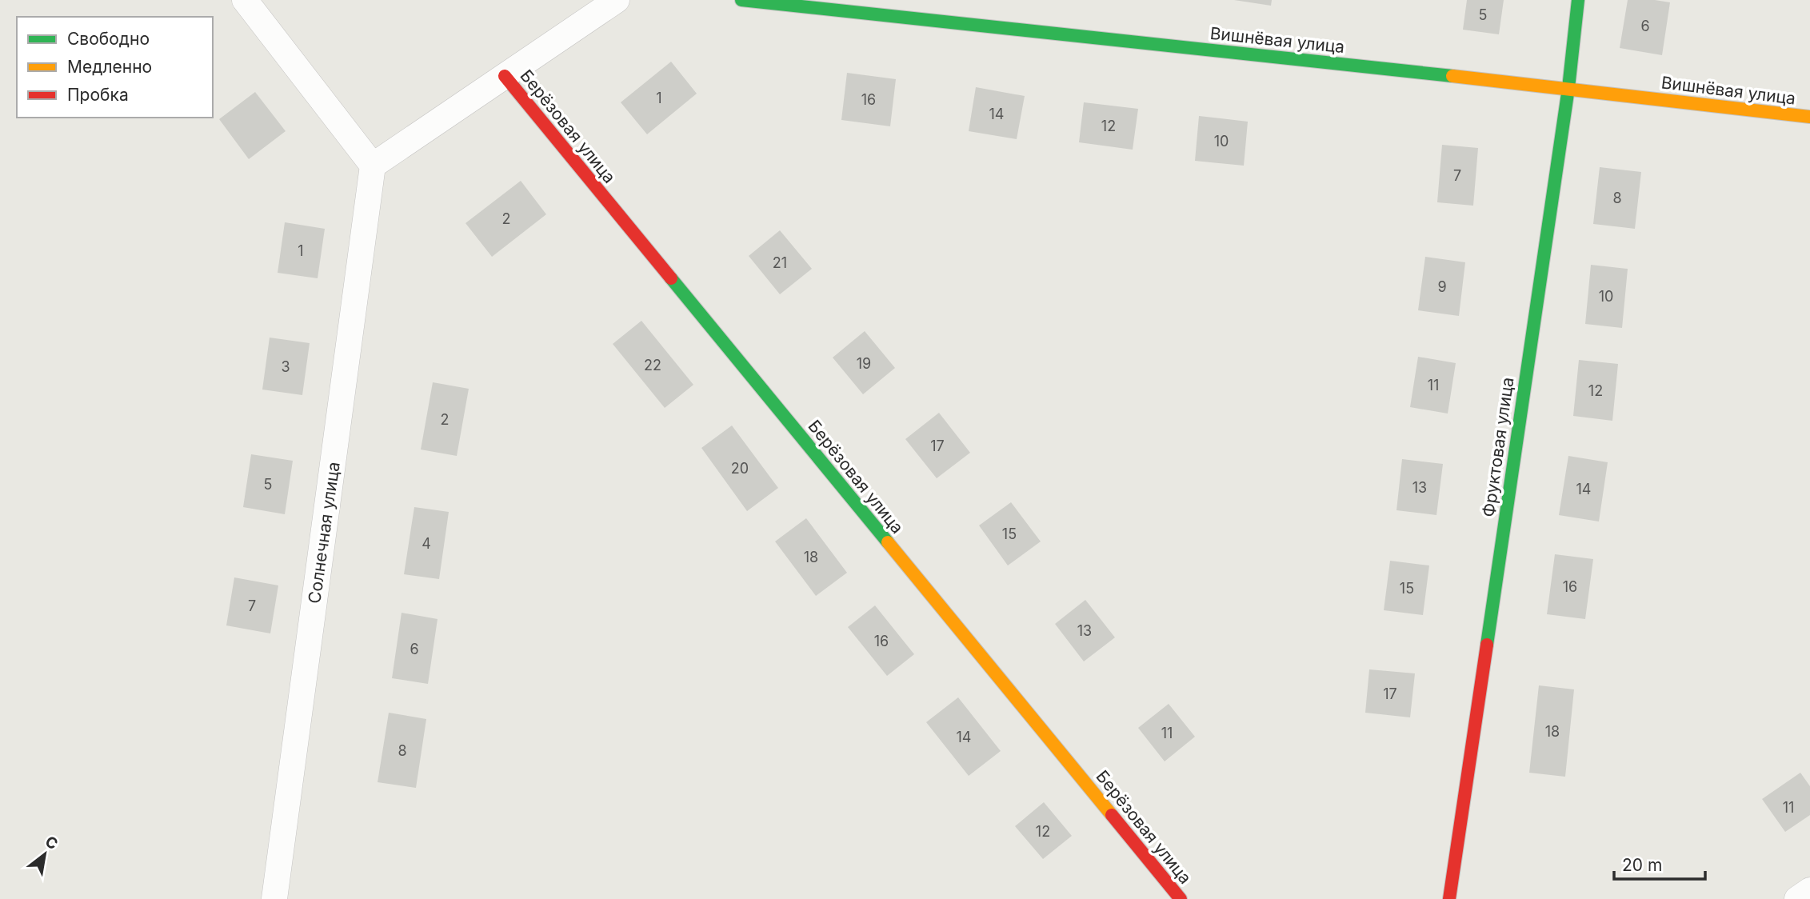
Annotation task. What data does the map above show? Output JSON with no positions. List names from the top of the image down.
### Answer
{
  "streets": {
    "street": [
      "Вишнёвая улица",
      "Берёзовая улица",
      "Фруктовая улица",
      "Солнечная улица"
    ]
  },
  "crossings": [
    ["Вишнёвая улица", "Фруктовая улица"]
  ],
  "house_numbers": [
    "5",
    "6",
    "1",
    "16",
    "14",
    "12",
    "10",
    "7",
    "8",
    "2",
    "1",
    "21",
    "9",
    "10",
    "19",
    "22",
    "3",
    "11",
    "12",
    "2",
    "17",
    "20",
    "5",
    "13",
    "14",
    "15",
    "4",
    "18",
    "16",
    "15",
    "7",
    "13",
    "16",
    "6",
    "17",
    "18",
    "11",
    "14",
    "8",
    "11",
    "12"
  ],
  "legend": ["Свободно", "Медленно", "Пробка"],
  "scale_bar": "20 m",
  "north": "top right"
}
